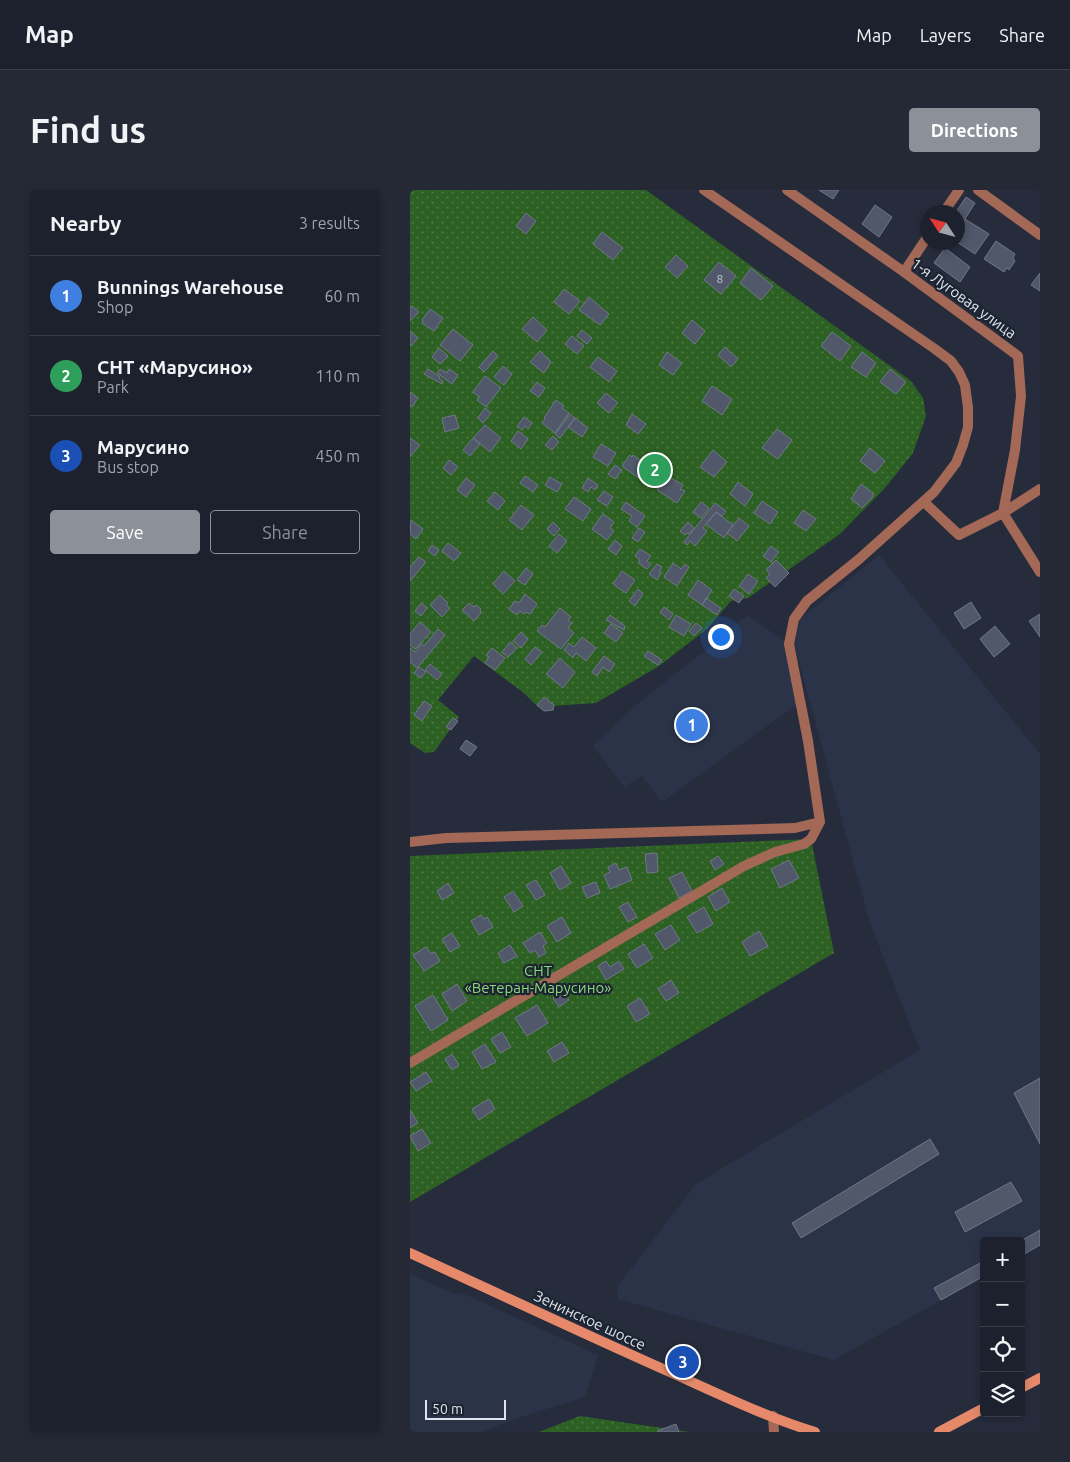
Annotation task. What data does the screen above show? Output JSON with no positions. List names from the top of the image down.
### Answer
{
  "streets": {
    "main road": ["Зенинское шоссе"],
    "street": ["1-я Луговая улица"]
  },
  "parks": ["СНТ «Ветеран-Марусино»"],
  "house_numbers": ["8"],
  "scale_bar": "50 m",
  "north": "top left",
  "page": {
    "header": "Map",
    "nav": ["Map", "Layers", "Share"],
    "buttons": [
      "Directions",
      ["Save", "Share"]
    ],
    "title": "Find us",
    "heading": ["Nearby", "3 results"],
    "list": [
      {
        "mark": "1",
        "name": "Bunnings Warehouse",
        "note": "Shop",
        "value": "60 m"
      },
      {
        "mark": "2",
        "name": "СНТ «Марусино»",
        "note": "Park",
        "value": "110 m"
      },
      {
        "mark": "3",
        "name": "Марусино",
        "note": "Bus stop",
        "value": "450 m"
      }
    ],
    "pins": ["2", "1", "3"],
    "map_buttons": ["+", "−"],
    "scale": "50 m"
  }
}
